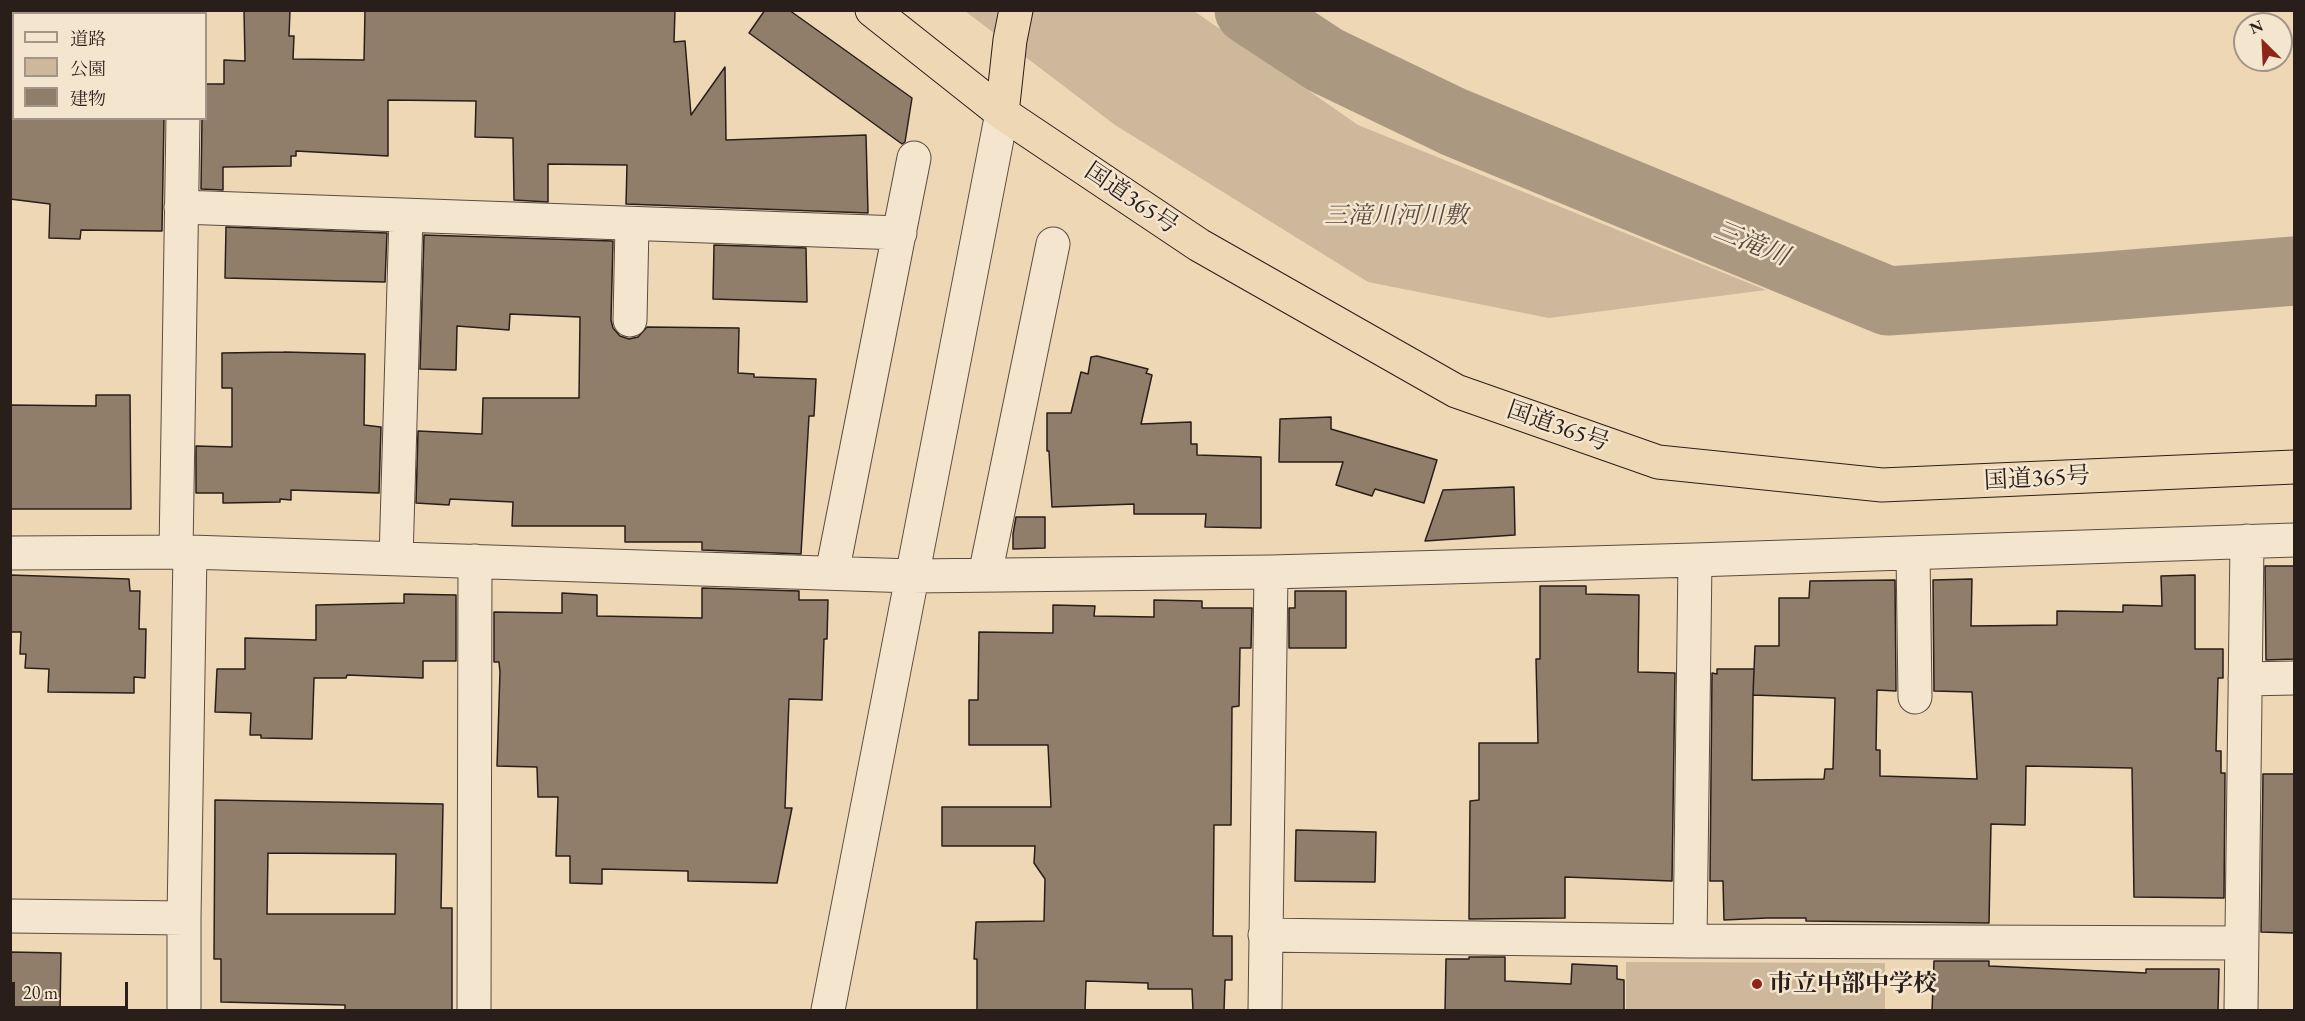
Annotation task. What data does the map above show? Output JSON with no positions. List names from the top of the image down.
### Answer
{
  "streets": {
    "highway": ["国道365号"]
  },
  "water": ["三滝川"],
  "parks": ["三滝川河川敷"],
  "places": ["市立中部中学校"],
  "legend": ["道路", "公園", "建物"],
  "scale_bar": "20 m",
  "north": "top left"
}
